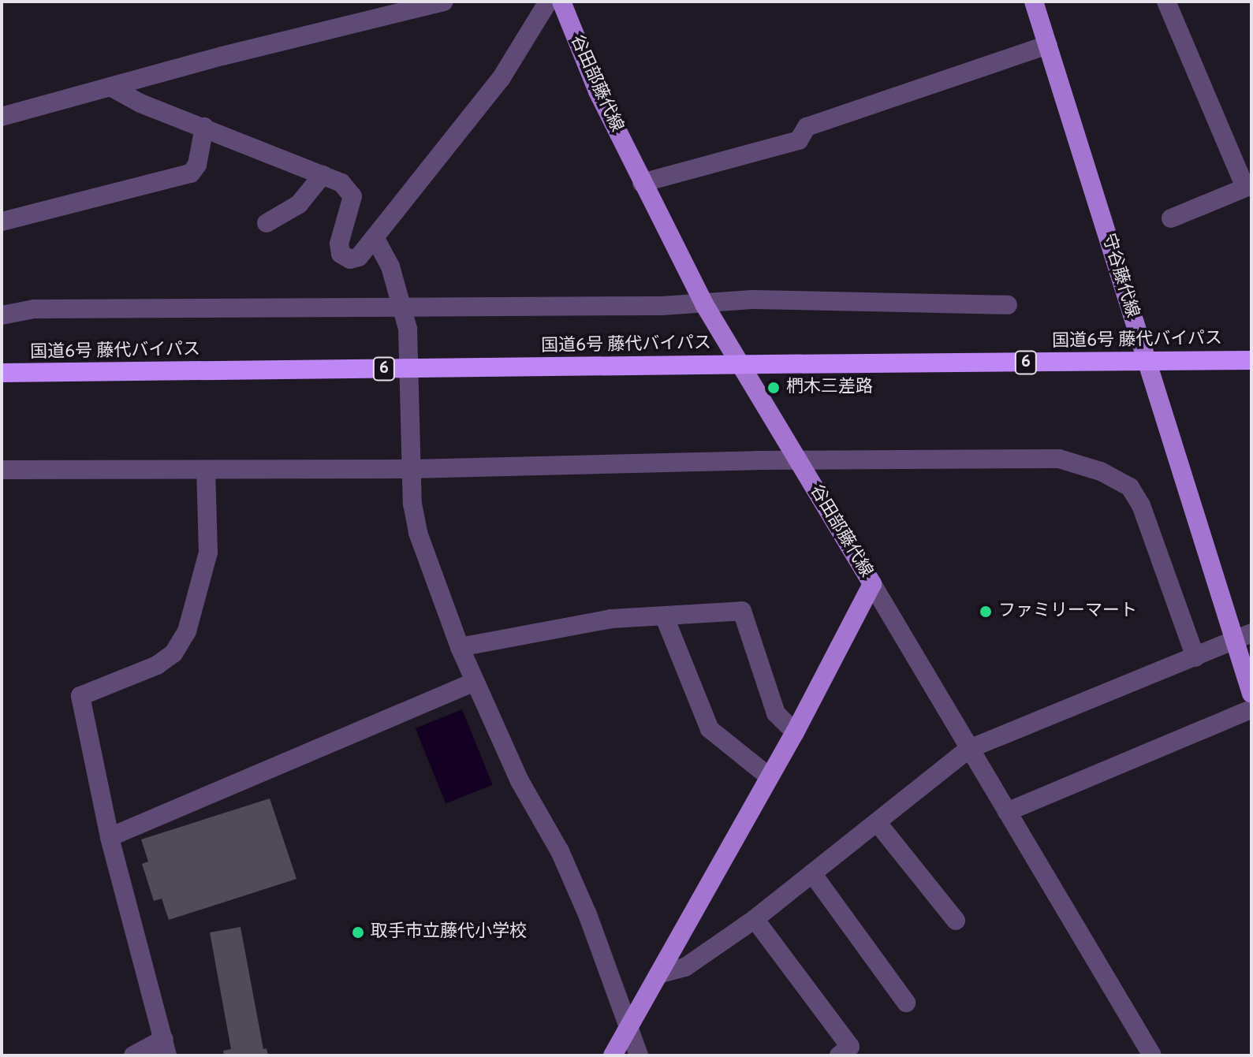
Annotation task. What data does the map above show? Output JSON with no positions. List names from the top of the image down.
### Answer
{
  "streets": {
    "highway": ["国道6号 藤代バイパス", "6"],
    "main road": ["谷田部藤代線", "守谷藤代線"]
  },
  "crossings": [
    ["守谷藤代線", "国道6号 藤代バイパス"]
  ],
  "places": ["椚木三差路", "ファミリーマート", "取手市立藤代小学校"]
}
